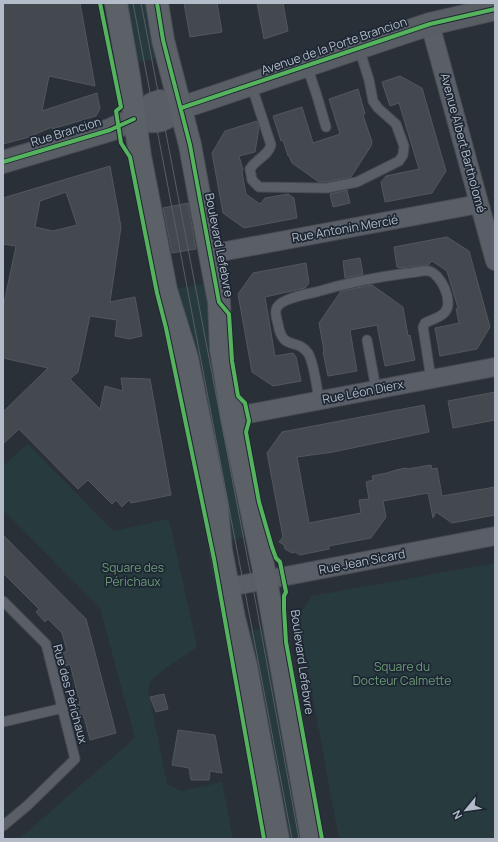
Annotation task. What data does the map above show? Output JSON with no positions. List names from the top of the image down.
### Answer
{
  "streets": {
    "main road": ["Avenue de la Porte Brancion", "Rue Brancion", "Boulevard Lefebvre"],
    "street": [
      "Avenue Albert Bartholomé",
      "Rue Antonin Mercié",
      "Rue Léon Dierx",
      "Rue Jean Sicard"
    ],
    "lane": ["Rue des Périchaux"]
  },
  "crossings": [
    ["Avenue de la Porte Brancion", "Rue Brancion"],
    ["Avenue de la Porte Brancion", "Avenue Albert Bartholomé"],
    ["Avenue de la Porte Brancion", "Boulevard Lefebvre"],
    ["Avenue Albert Bartholomé", "Rue Antonin Mercié"],
    ["Rue Antonin Mercié", "Boulevard Lefebvre"],
    ["Boulevard Lefebvre", "Rue Léon Dierx"],
    ["Boulevard Lefebvre", "Rue Jean Sicard"]
  ],
  "parks": ["Square des Périchaux", "Square du Docteur Calmette"],
  "north": "bottom left"
}
